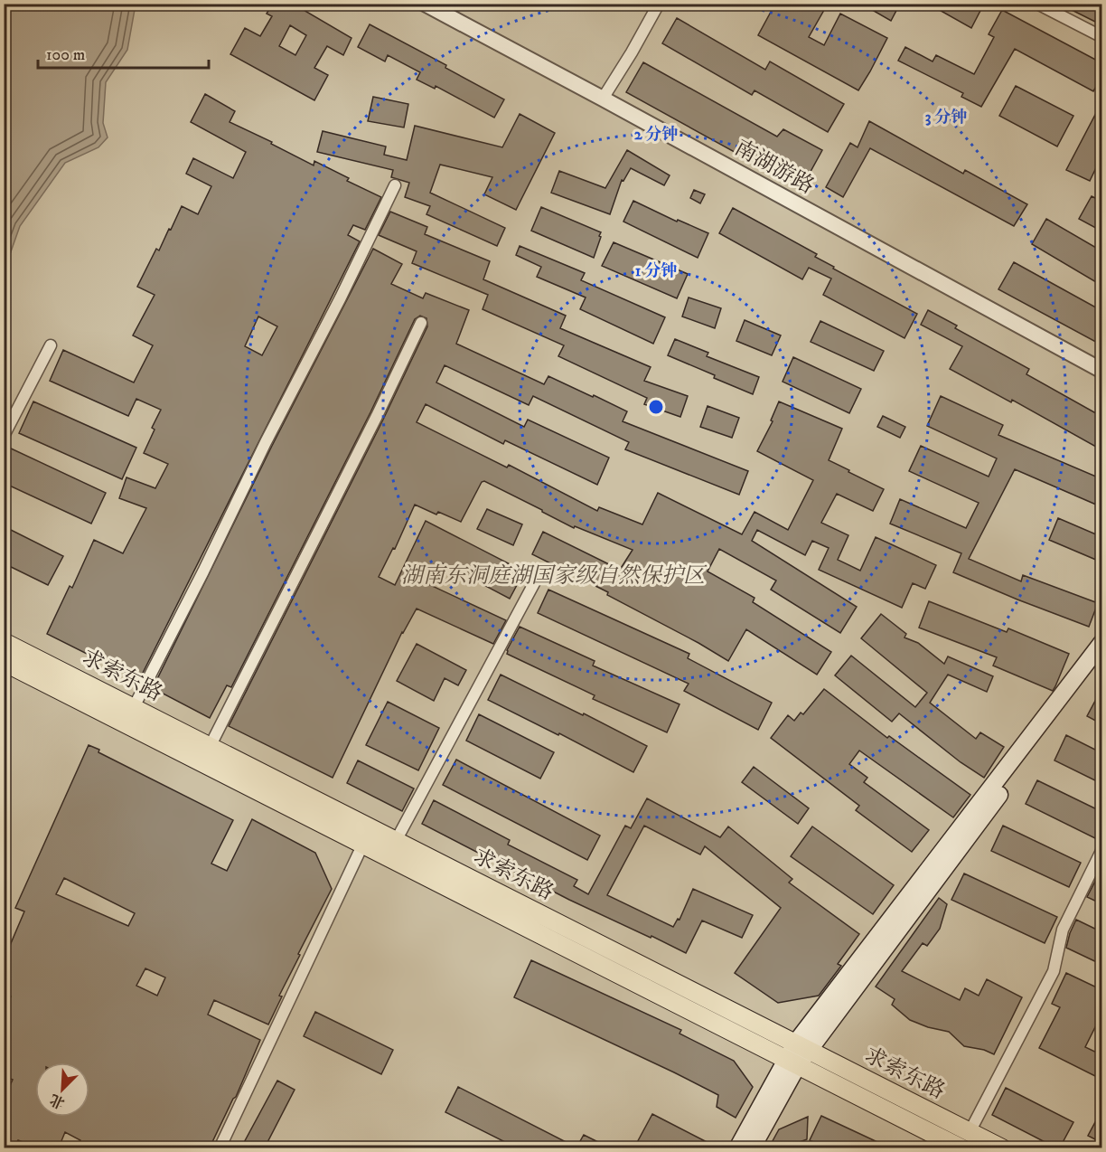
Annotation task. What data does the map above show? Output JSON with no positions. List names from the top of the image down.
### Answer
{
  "streets": {
    "main road": ["求索东路"],
    "street": ["南湖游路"]
  },
  "parks": ["湖南东洞庭湖国家级自然保护区"],
  "scale_bar": "100 m",
  "north": "bottom left",
  "rings": ["3 分钟", "2 分钟", "1 分钟"]
}
